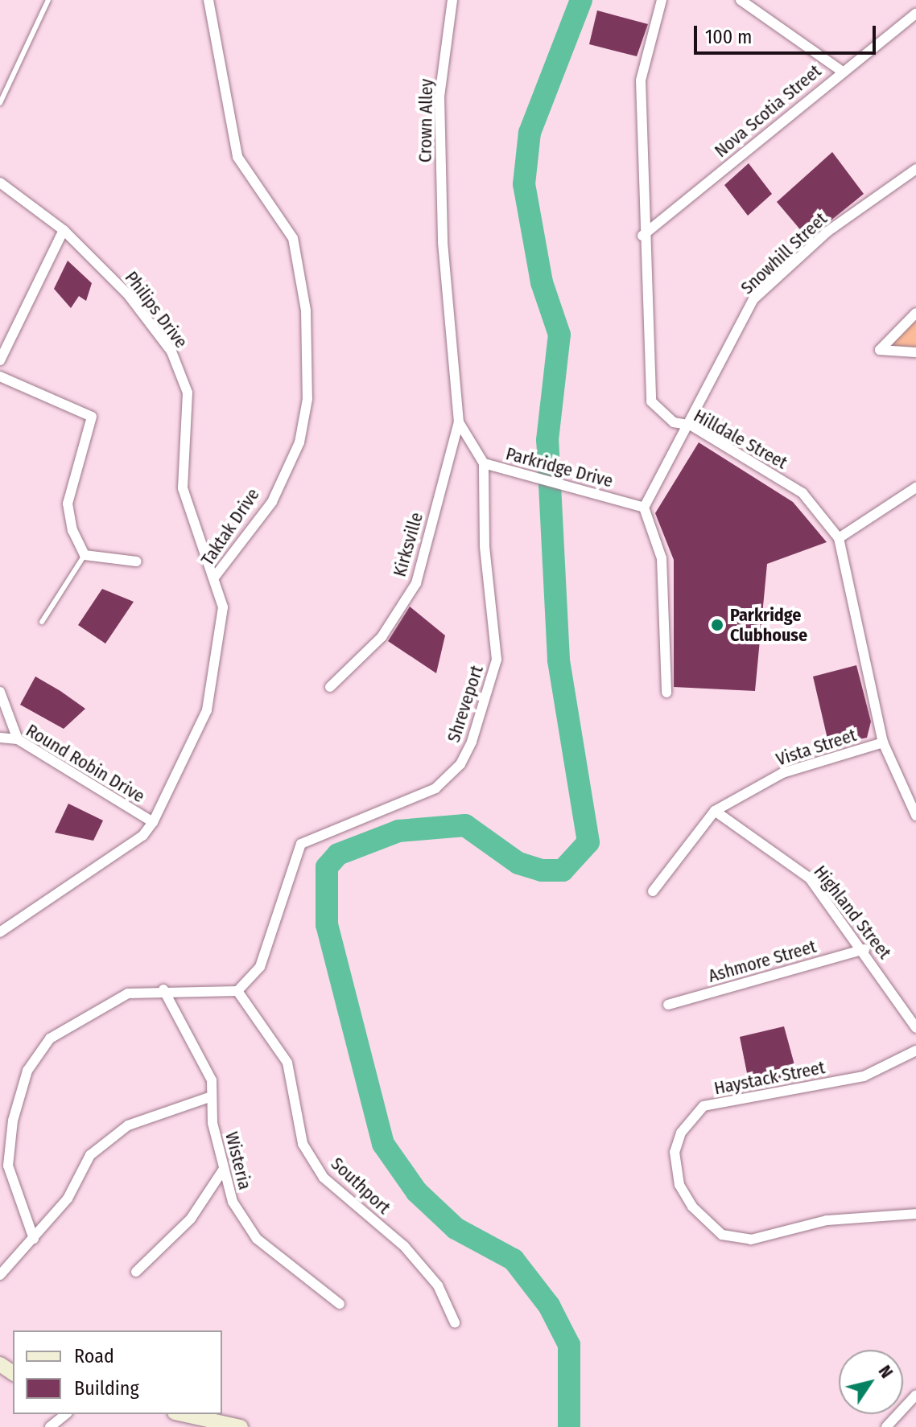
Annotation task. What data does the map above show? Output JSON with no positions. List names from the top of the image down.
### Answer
{
  "streets": {
    "street": [
      "Nova Scotia Street",
      "Crown Alley",
      "Snowhill Street",
      "Philips Drive",
      "Hilldale Street",
      "Parkridge Drive",
      "Taktak Drive",
      "Kirksville",
      "Shreveport",
      "Vista Street",
      "Round Robin Drive",
      "Highland Street",
      "Ashmore Street",
      "Haystack Street",
      "Wisteria",
      "Southport"
    ]
  },
  "crossings": [
    ["Nova Scotia Street", "Hilldale Street"],
    ["Crown Alley", "Parkridge Drive"],
    ["Snowhill Street", "Hilldale Street"],
    ["Philips Drive", "Taktak Drive"],
    ["Hilldale Street", "Vista Street"],
    ["Parkridge Drive", "Kirksville"],
    ["Parkridge Drive", "Shreveport"],
    ["Taktak Drive", "Round Robin Drive"],
    ["Shreveport", "Southport"],
    ["Vista Street", "Highland Street"],
    ["Highland Street", "Ashmore Street"]
  ],
  "places": ["Parkridge Clubhouse"],
  "legend": ["Road", "Building"],
  "scale_bar": "100 m",
  "north": "top right"
}
